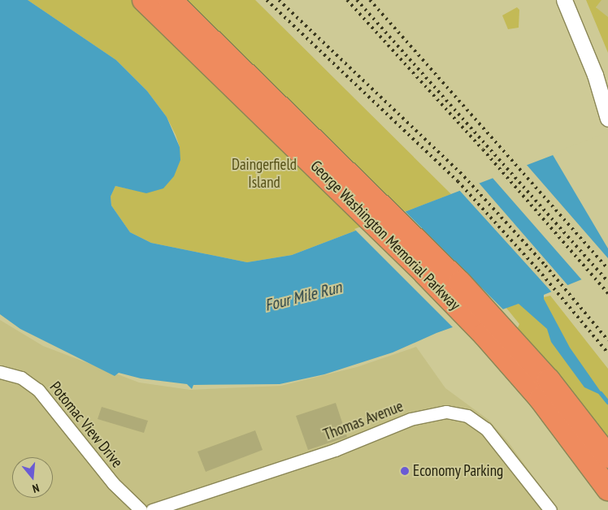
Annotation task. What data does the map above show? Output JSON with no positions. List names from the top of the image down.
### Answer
{
  "streets": {
    "highway": ["George Washington Memorial Parkway"],
    "street": ["Thomas Avenue", "Potomac View Drive"]
  },
  "water": ["Four Mile Run"],
  "parks": ["Daingerfield Island"],
  "places": ["Economy Parking"],
  "north": "bottom"
}
